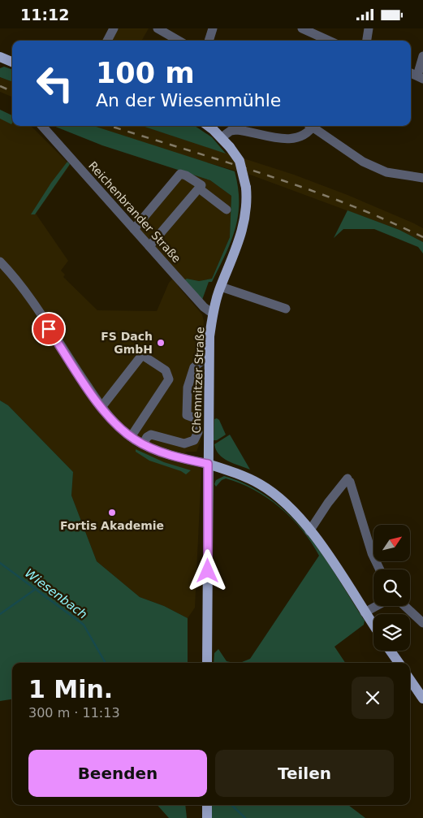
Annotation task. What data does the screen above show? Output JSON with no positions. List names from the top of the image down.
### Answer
{
  "streets": {
    "main road": ["Chemnitzer Straße"],
    "street": ["Reichenbrander Straße"]
  },
  "crossings": [
    ["Reichenbrander Straße", "Chemnitzer Straße"]
  ],
  "water": ["Wiesenbach"],
  "places": ["FS Dach GmbH", "Fortis Akademie"],
  "north": "top right",
  "page": {
    "status": "11:12",
    "turn": ["100 m", "An der Wiesenmühle"],
    "heading": ["1 Min.", "300 m · 11:13"],
    "buttons": ["Beenden", "Teilen"]
  }
}
